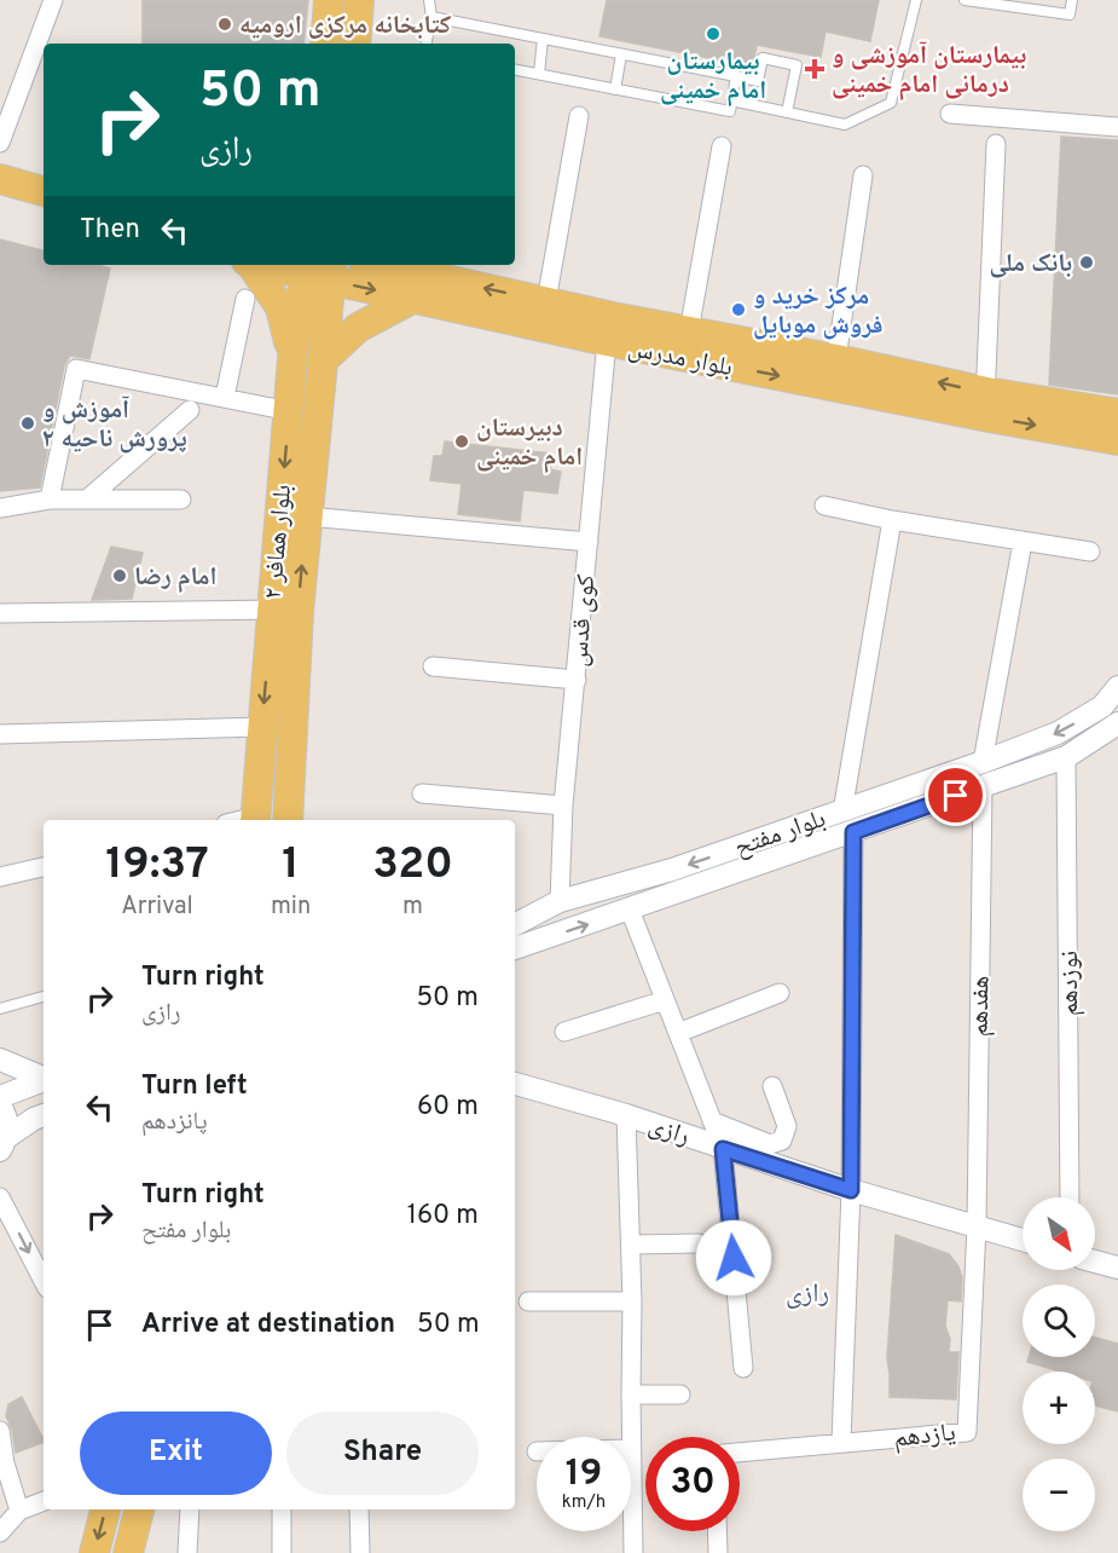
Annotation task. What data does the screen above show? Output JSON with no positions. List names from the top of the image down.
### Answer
{
  "streets": {
    "main road": ["بلوار مدرس", "بلوار همافر ۲"],
    "street": [
      "کوی قدس",
      "بلوار مفتح",
      "نوزدهم",
      "هفدهم",
      "رازی",
      "یازدهم"
    ]
  },
  "crossings": [
    ["بلوار مدرس", "بلوار همافر ۲"],
    ["بلوار مدرس", "کوی قدس"],
    ["کوی قدس", "بلوار مفتح"],
    ["بلوار مفتح", "نوزدهم"],
    ["بلوار مفتح", "هفدهم"],
    ["هفدهم", "رازی"],
    ["هفدهم", "یازدهم"],
    ["رازی", "یازدهم"]
  ],
  "districts": ["رازی"],
  "places": {
    "other": [
      "کتابخانه مرکزی ارومیه",
      "بیمارستان امام خمینی",
      "بانک ملی",
      "مرکز خرید و فروش موبایل",
      "آموزش و پرورش ناحیه ۲",
      "دبیرستان امام خمینی",
      "امام رضا"
    ],
    "health": ["بیمارستان آموزشی و درمانی امام خمینی"]
  },
  "north": "bottom right",
  "page": {
    "turn": ["50 m", "رازی"],
    "then": "Then",
    "eta": [
      "19:37",
      "Arrival",
      "1",
      "min",
      "320",
      "m"
    ],
    "list": [
      {
        "name": "Turn right",
        "note": "رازی",
        "value": "50 m"
      },
      {
        "name": "Turn left",
        "note": "پانزدهم",
        "value": "60 m"
      },
      {
        "name": "Turn right",
        "note": "بلوار مفتح",
        "value": "160 m"
      },
      {
        "name": "Arrive at destination",
        "value": "50 m"
      }
    ],
    "map_buttons": ["+", "−"],
    "buttons": ["Exit", "Share"],
    "speed": "19 km/h",
    "limit": "30"
  }
}
